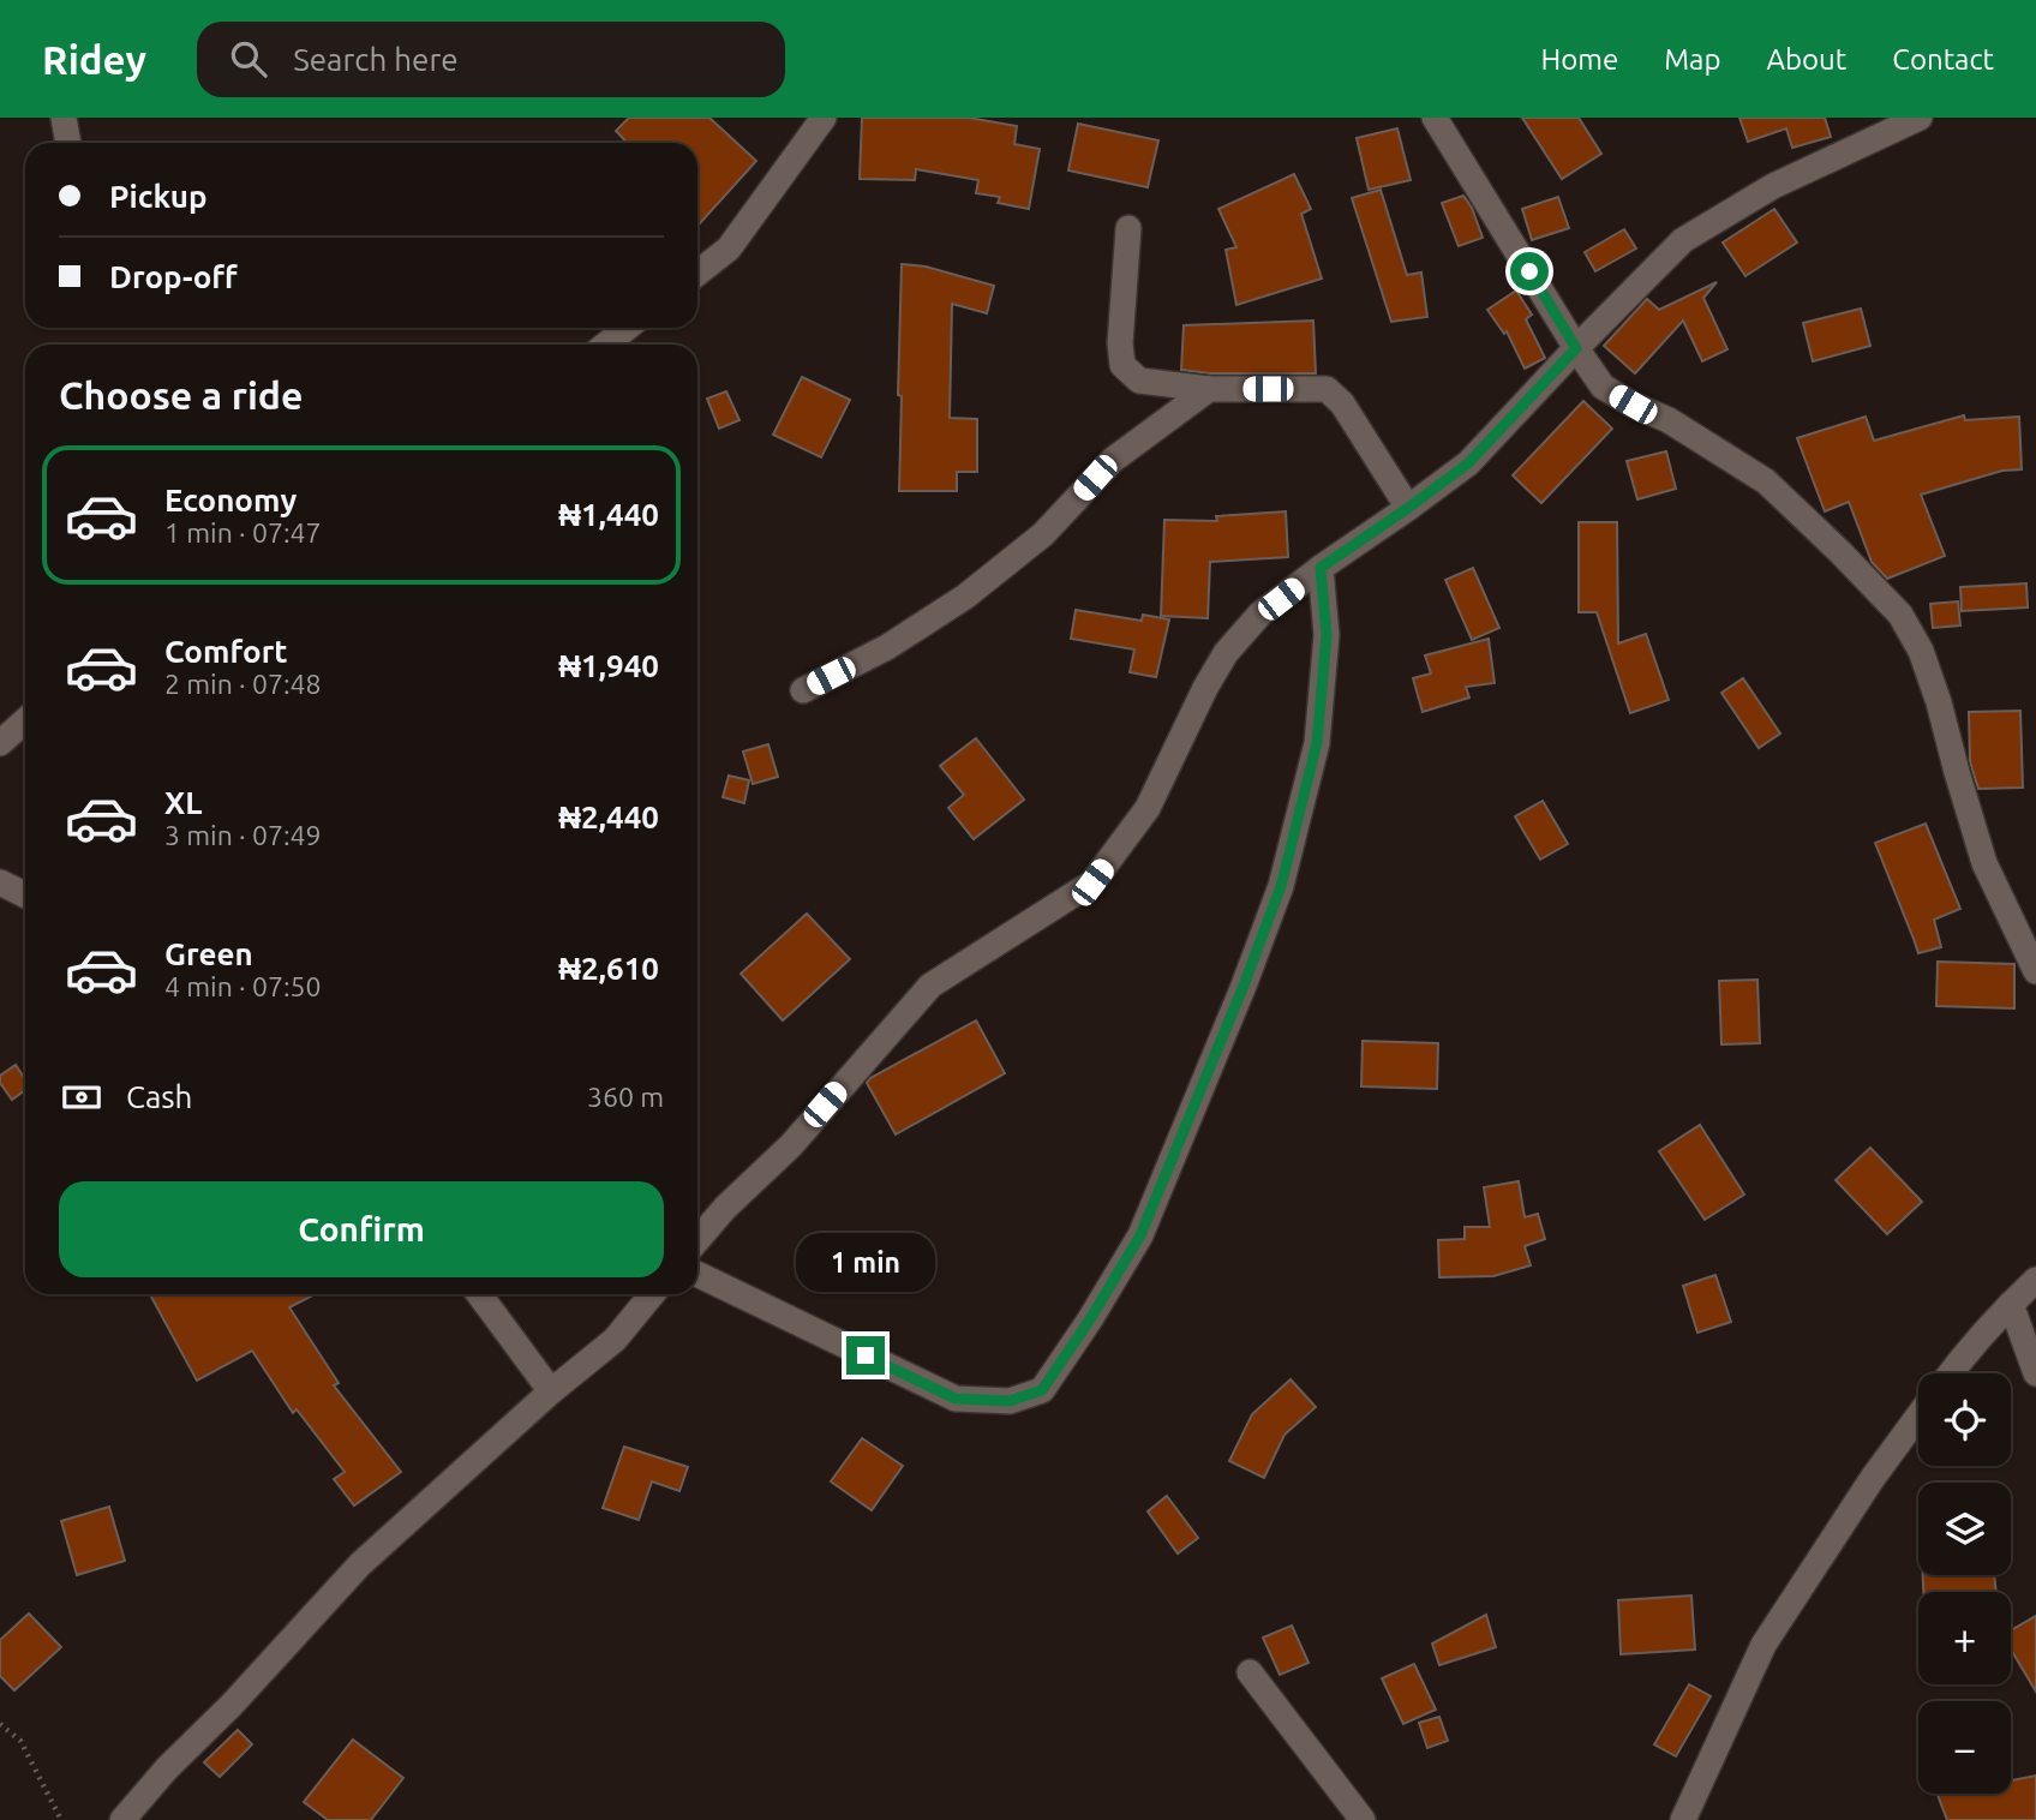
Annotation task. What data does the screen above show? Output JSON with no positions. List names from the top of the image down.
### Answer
{
  "page": {
    "header": "Ridey",
    "search": "Search here",
    "nav": [
      "Home",
      "Map",
      "About",
      "Contact"
    ],
    "banner": ["Pickup", "Drop-off"],
    "heading": "Choose a ride",
    "list": [
      {
        "name": "Economy",
        "note": "1 min · 07:47",
        "value": "₦1,440"
      },
      {
        "name": "Comfort",
        "note": "2 min · 07:48",
        "value": "₦1,940"
      },
      {
        "name": "XL",
        "note": "3 min · 07:49",
        "value": "₦2,440"
      },
      {
        "name": "Green",
        "note": "4 min · 07:50",
        "value": "₦2,610"
      }
    ],
    "pay": ["Cash", "360 m"],
    "buttons": "Confirm",
    "bubble": "1 min",
    "map_buttons": ["+", "−"]
  }
}
